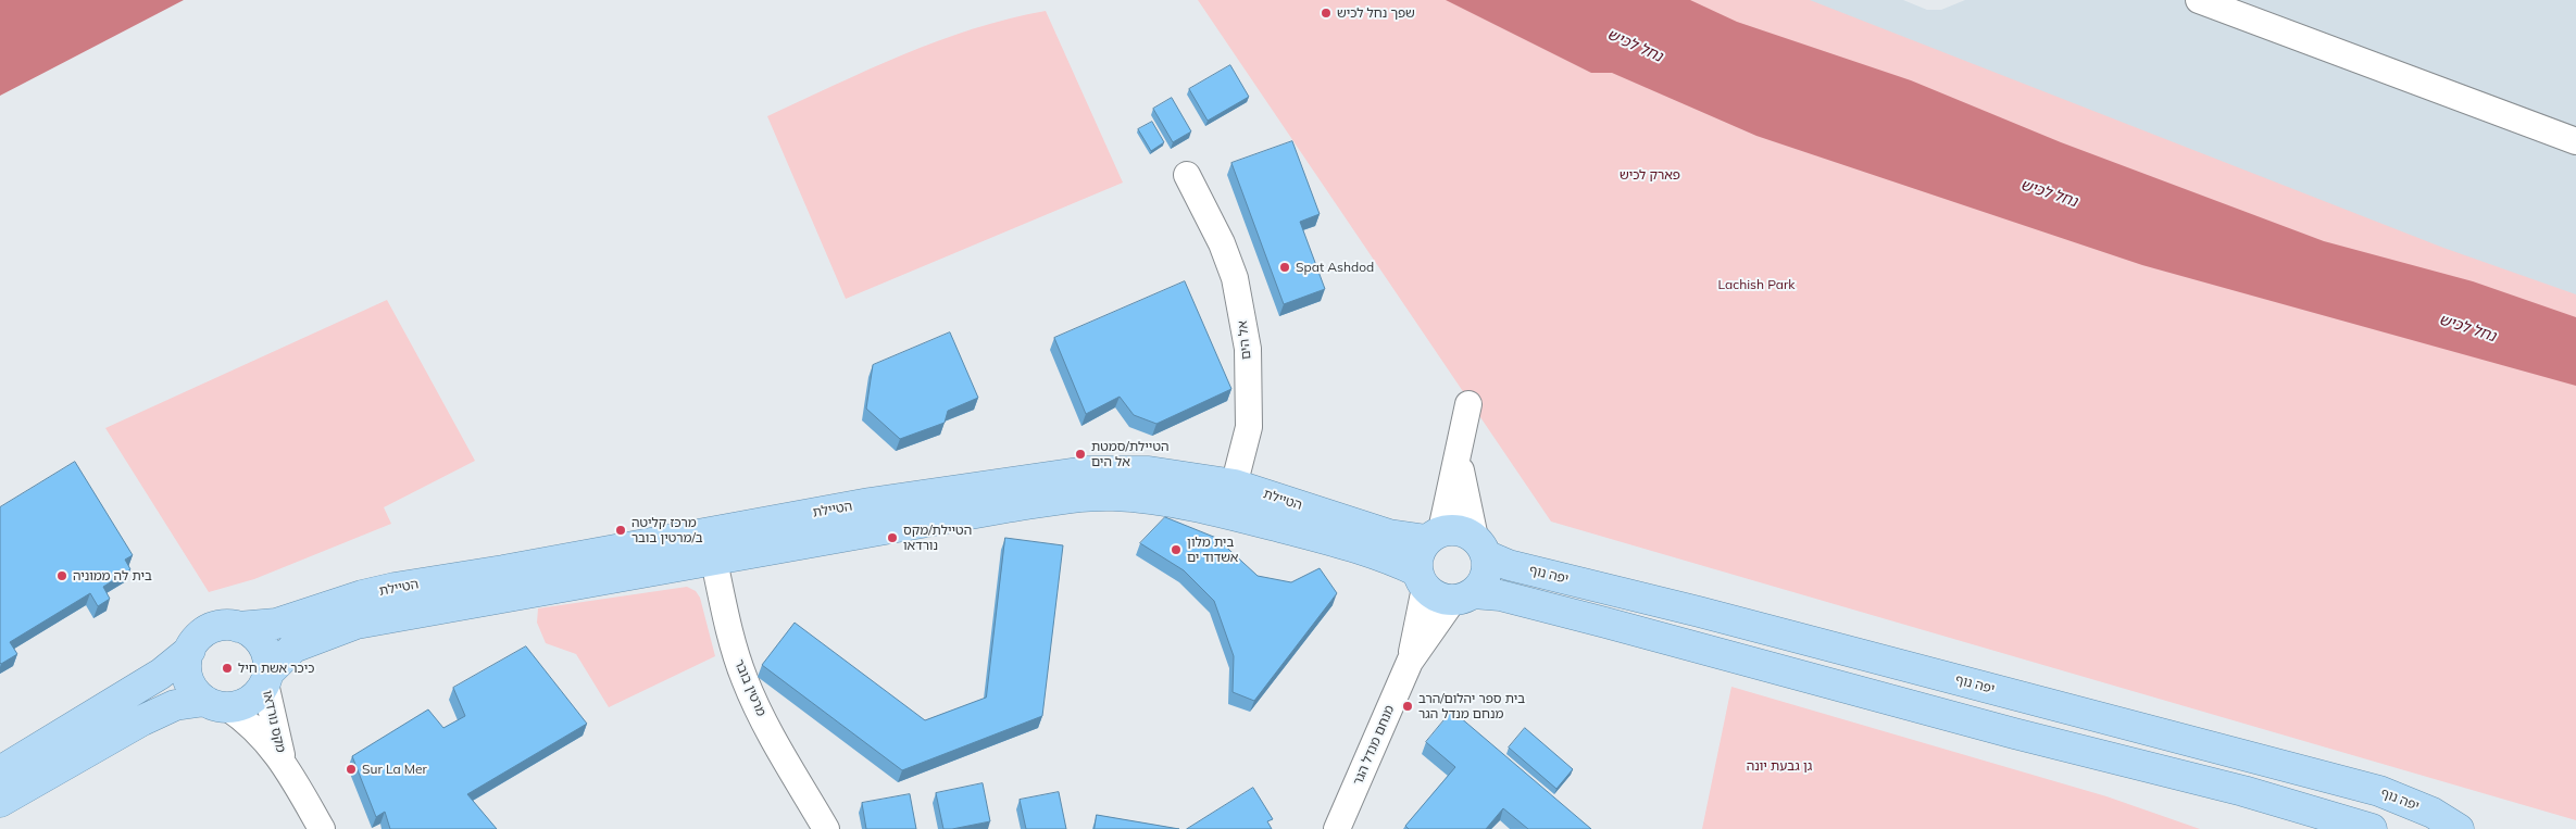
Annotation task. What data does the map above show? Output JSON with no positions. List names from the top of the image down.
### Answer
{
  "streets": {
    "main road": ["הטיילת", "יפה נוף"],
    "street": [
      "אל הים",
      "מרטין בובר",
      "מקס נורדאו",
      "מנחם מנדל הגר"
    ]
  },
  "crossings": [
    ["אל הים", "הטיילת"],
    ["הטיילת", "יפה נוף"],
    ["הטיילת", "מרטין בובר"],
    ["הטיילת", "מקס נורדאו"]
  ],
  "water": ["נחל לכיש"],
  "parks": ["פארק לכיש", "Lachish Park", "גן גבעת יונה"],
  "places": [
    "שפך נחל לכיש",
    "Spat Ashdod",
    "הטיילת/סמטת אל הים",
    "מרכז קליטה ב/מרטין בובר",
    "הטיילת/מקס נורדאו",
    "בית מלון אשדוד ים",
    "בית לה ממוניה",
    "כיכר אשת חיל",
    "בית ספר יהלום/הרב מנחם מנדל הגר",
    "Sur La Mer"
  ]
}
